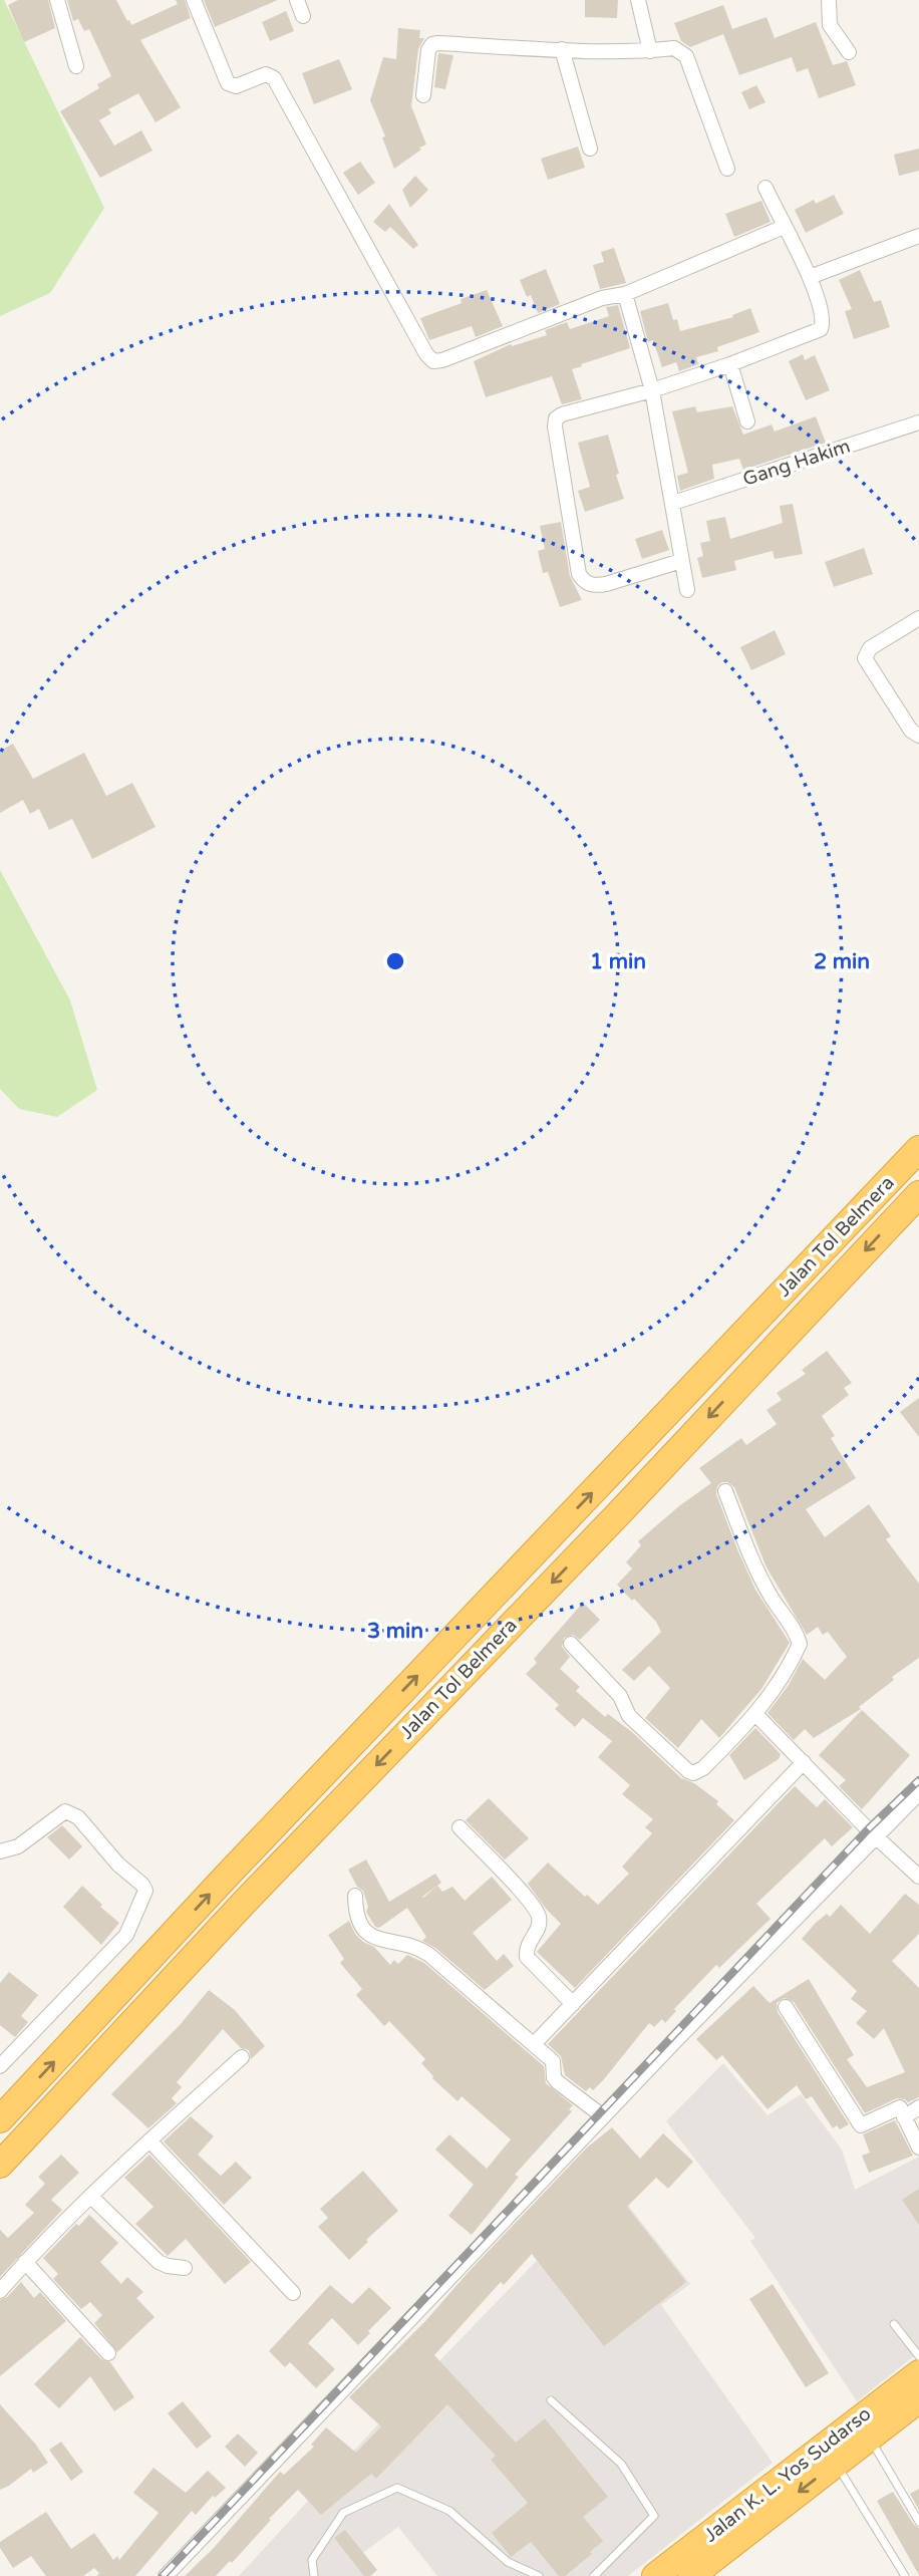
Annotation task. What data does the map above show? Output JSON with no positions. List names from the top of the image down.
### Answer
{
  "streets": {
    "highway": ["Jalan Tol Belmera", "Jalan K. L. Yos Sudarso"],
    "street": ["Gang Hakim"]
  },
  "rings": ["1 min", "2 min", "3 min"]
}
